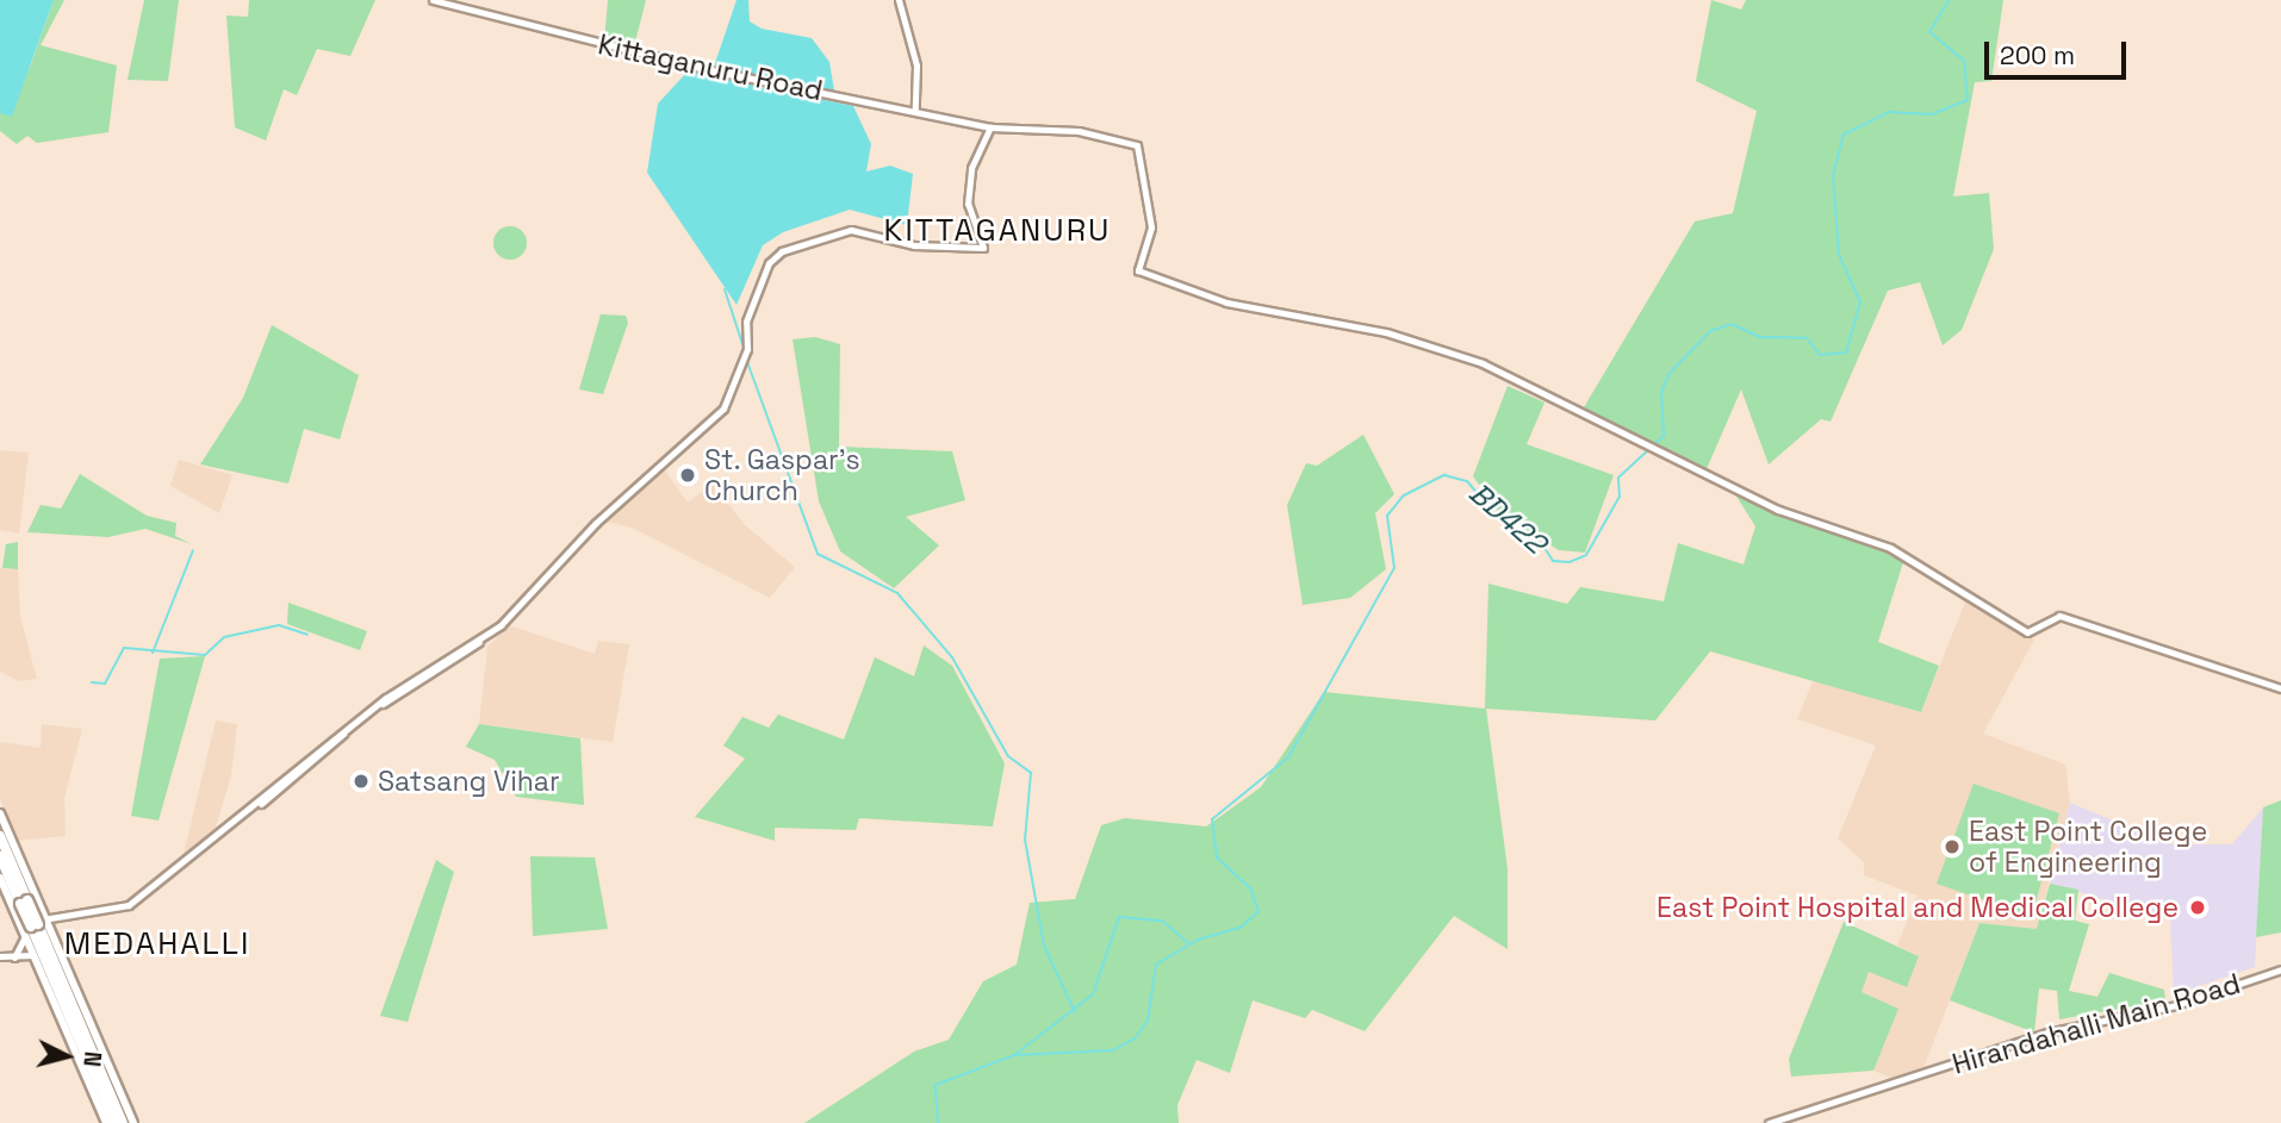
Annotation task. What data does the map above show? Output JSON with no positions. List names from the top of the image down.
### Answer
{
  "streets": {
    "street": ["Kittaganuru Road", "Hirandahalli Main Road"]
  },
  "districts": ["KITTAGANURU", "MEDAHALLI"],
  "water": ["BD422"],
  "places": [
    "St. Gaspar's Church",
    "Satsang Vihar",
    "East Point College of Engineering",
    "East Point Hospital and Medical College"
  ],
  "scale_bar": "200 m",
  "north": "right"
}
